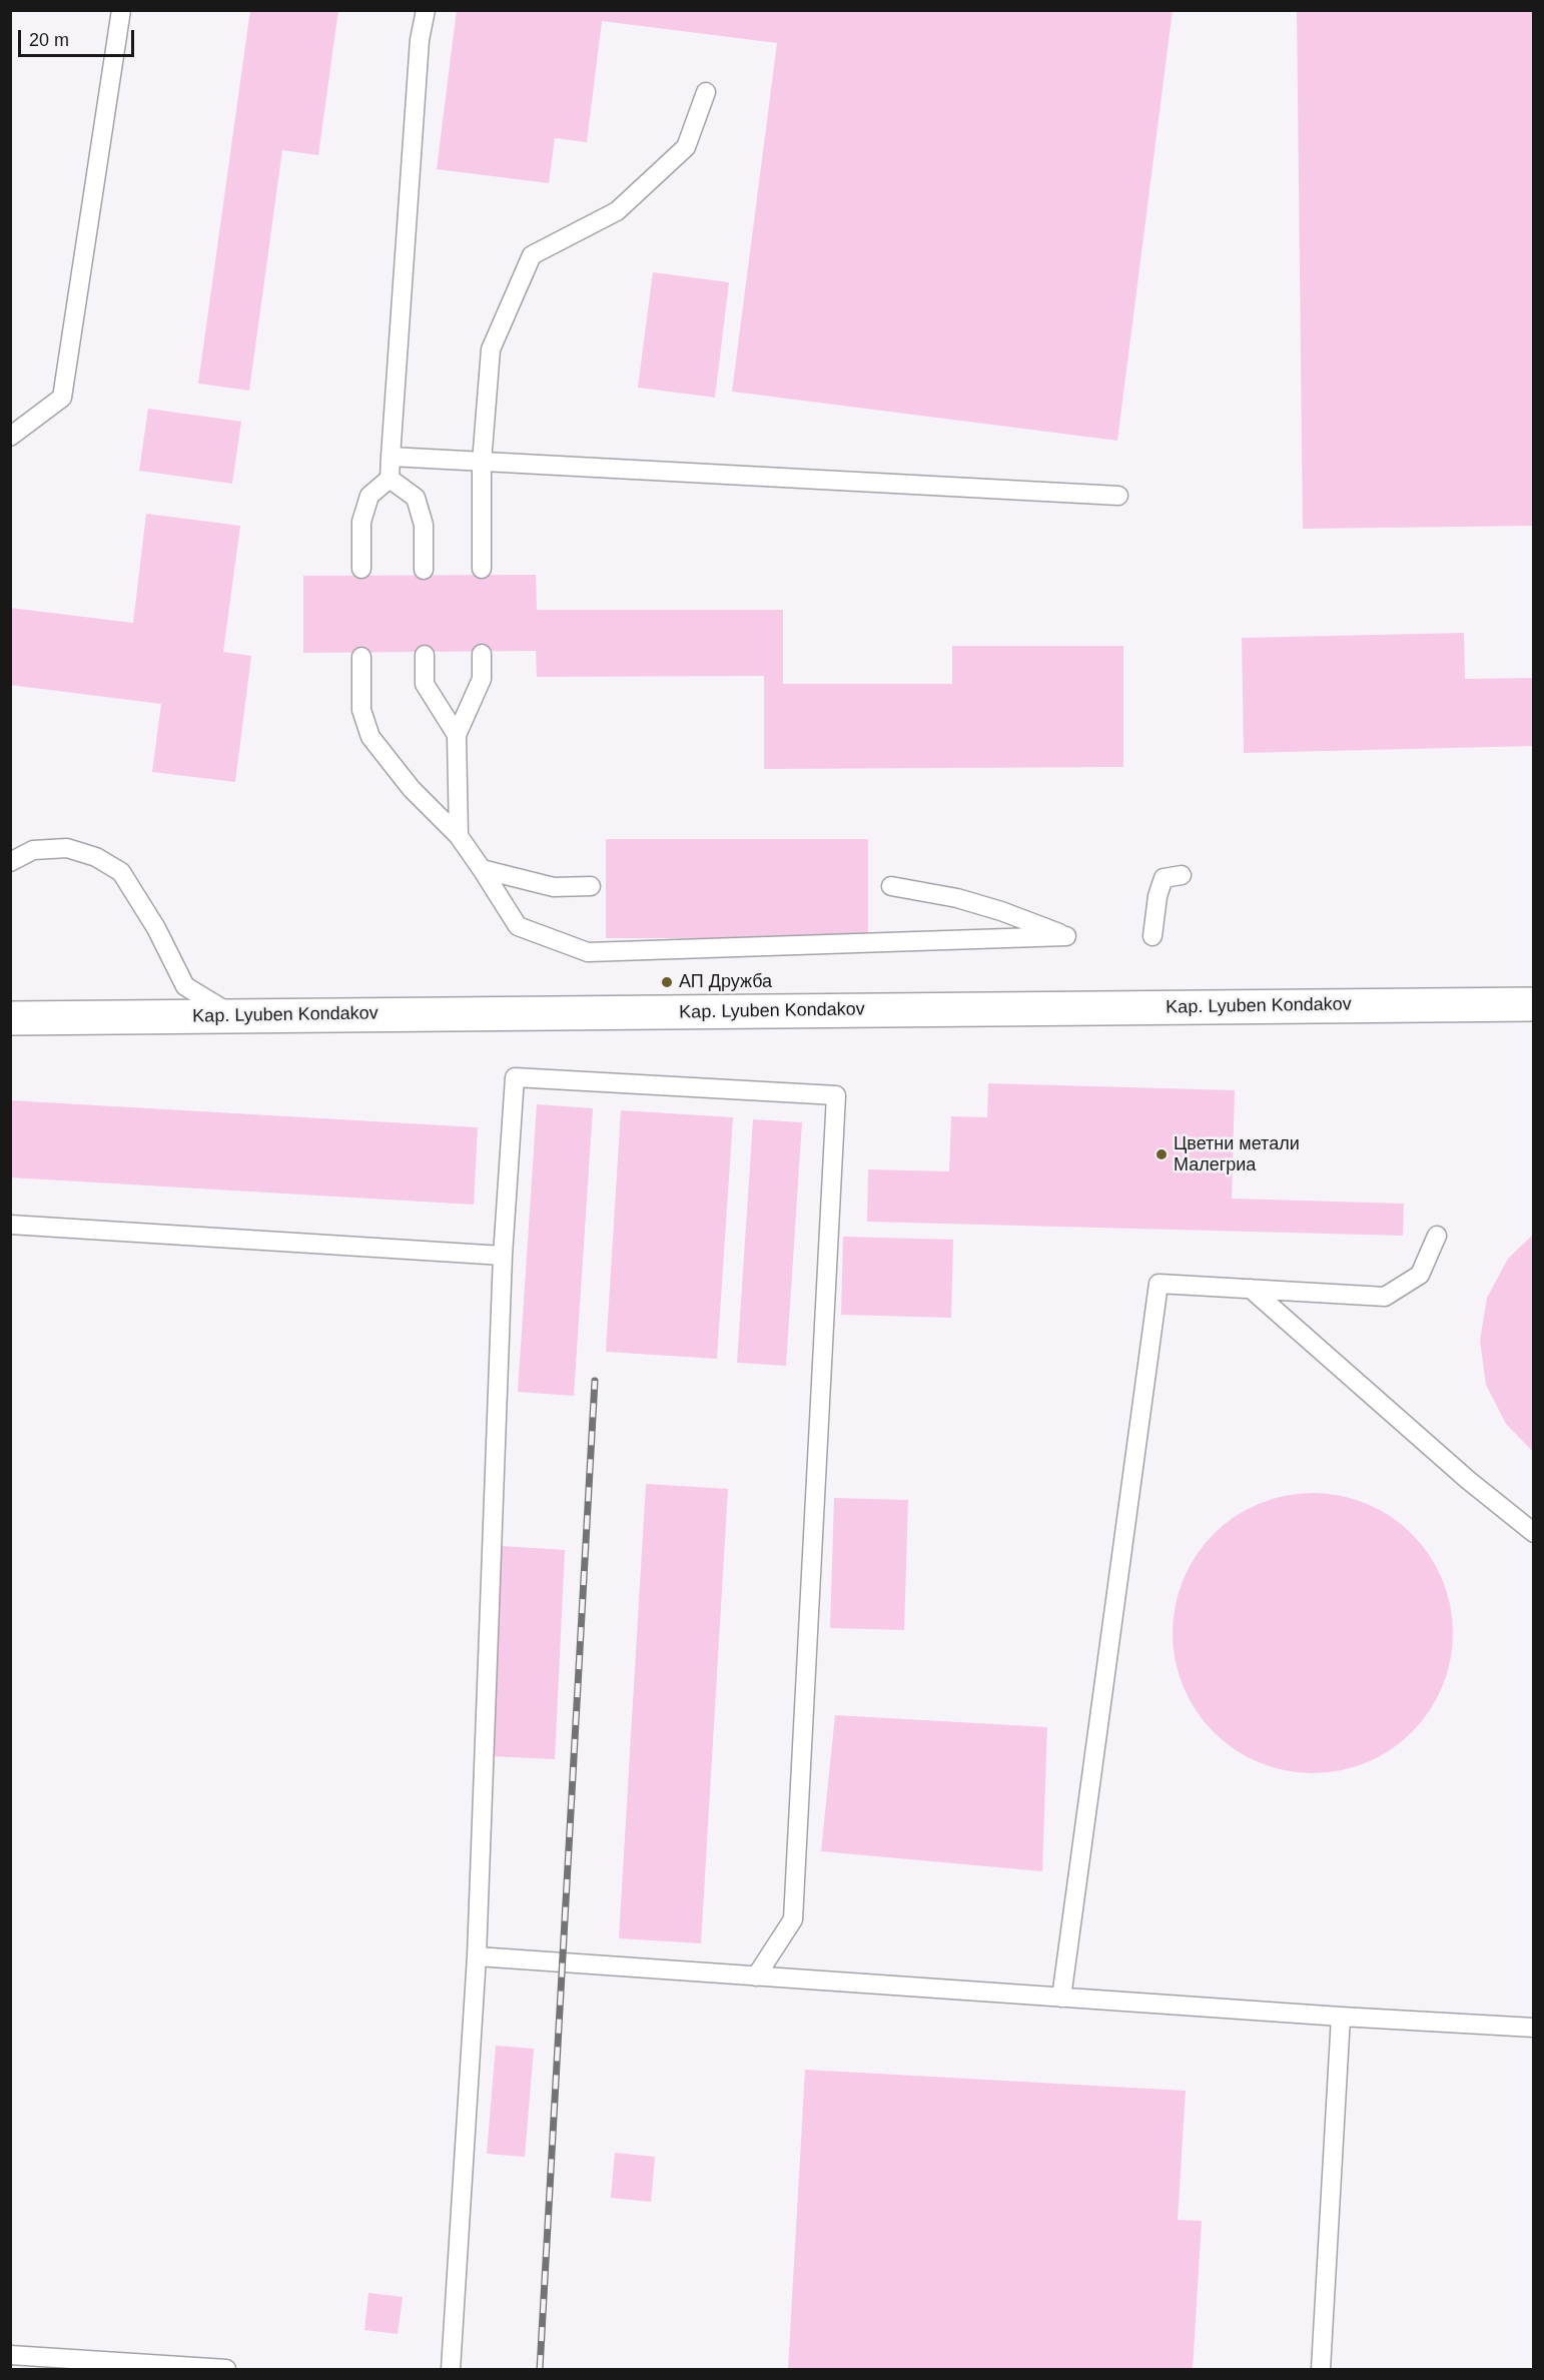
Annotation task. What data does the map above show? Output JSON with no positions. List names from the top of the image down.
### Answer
{
  "streets": {
    "street": ["Kap. Lyuben Kondakov"]
  },
  "places": ["АП Дружба", "Цветни метали Малегриа"],
  "scale_bar": "20 m"
}
